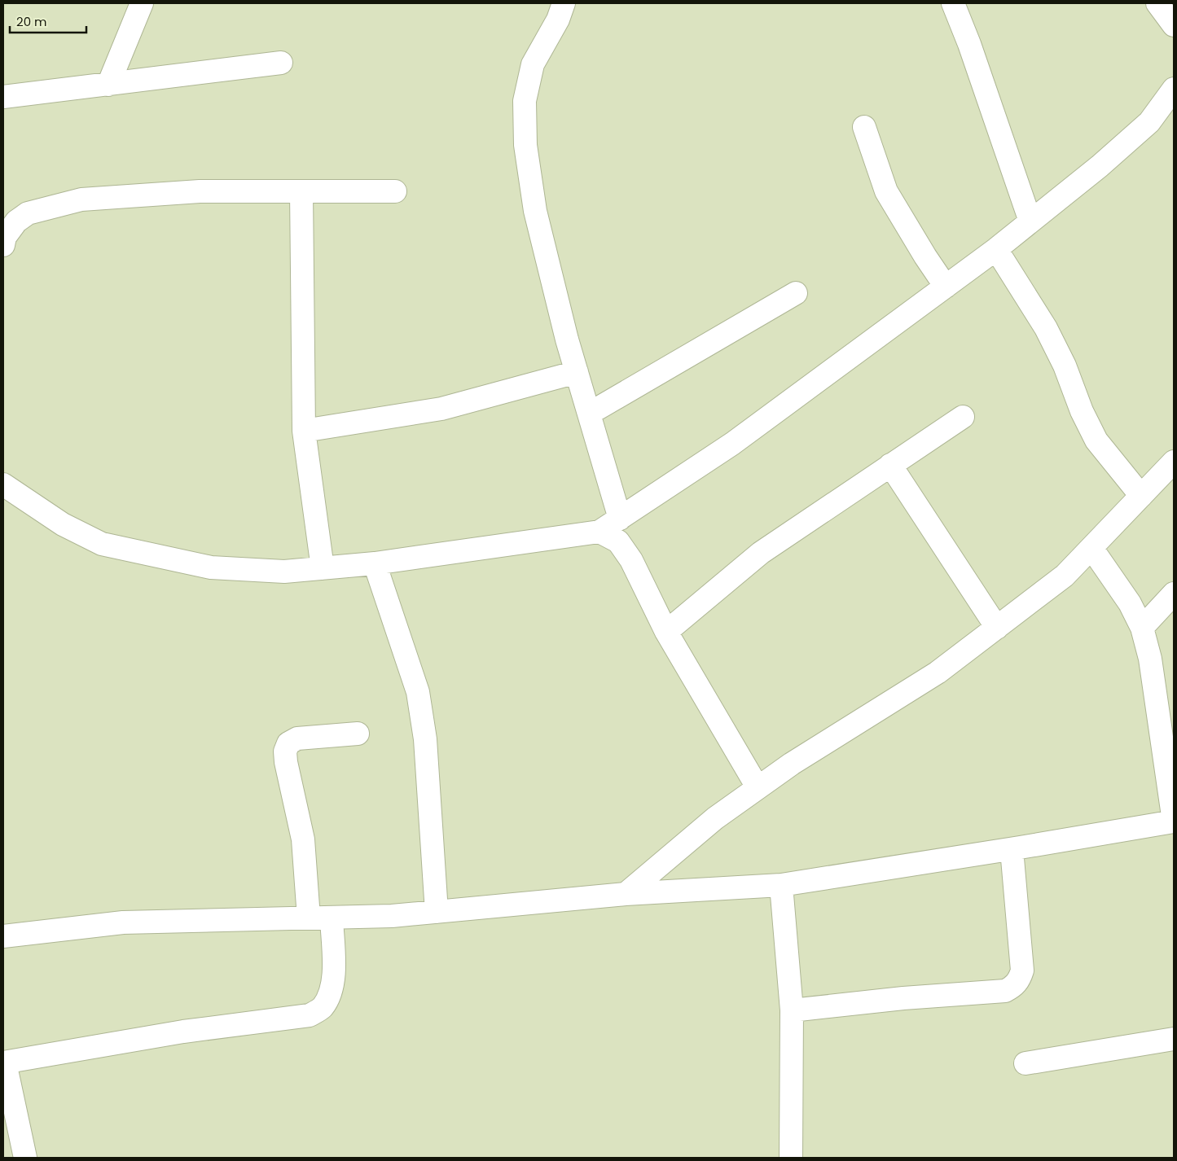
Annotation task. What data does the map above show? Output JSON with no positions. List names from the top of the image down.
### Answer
{
  "scale_bar": "20 m"
}
